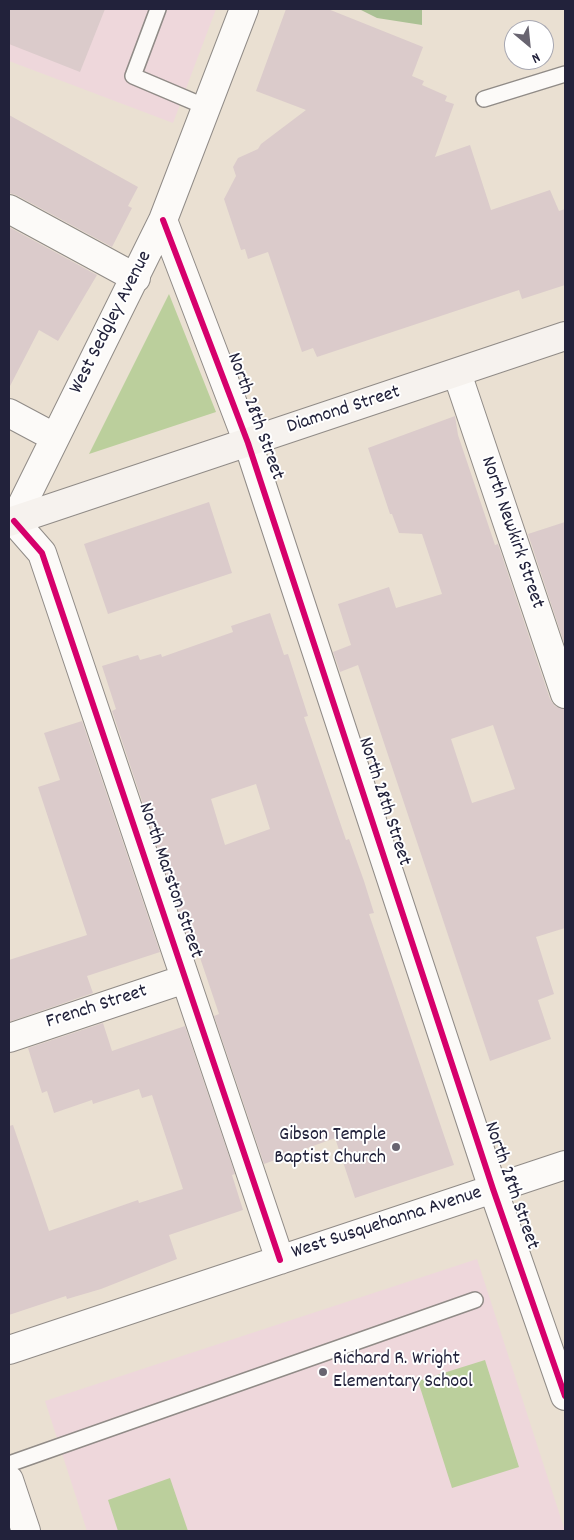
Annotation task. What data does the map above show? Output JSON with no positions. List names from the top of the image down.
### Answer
{
  "streets": {
    "main road": ["Diamond Street"],
    "street": [
      "West Sedgley Avenue",
      "North 28th Street",
      "North Newkirk Street",
      "North Marston Street",
      "French Street",
      "West Susquehanna Avenue"
    ]
  },
  "crossings": [
    ["West Sedgley Avenue", "Diamond Street"],
    ["West Sedgley Avenue", "North 28th Street"],
    ["West Sedgley Avenue", "North Marston Street"],
    ["Diamond Street", "North 28th Street"],
    ["Diamond Street", "North Newkirk Street"],
    ["Diamond Street", "North Marston Street"],
    ["North 28th Street", "West Susquehanna Avenue"],
    ["North Marston Street", "French Street"],
    ["North Marston Street", "West Susquehanna Avenue"]
  ],
  "places": ["Gibson Temple Baptist Church", "Richard R. Wright Elementary School"],
  "north": "bottom right"
}
